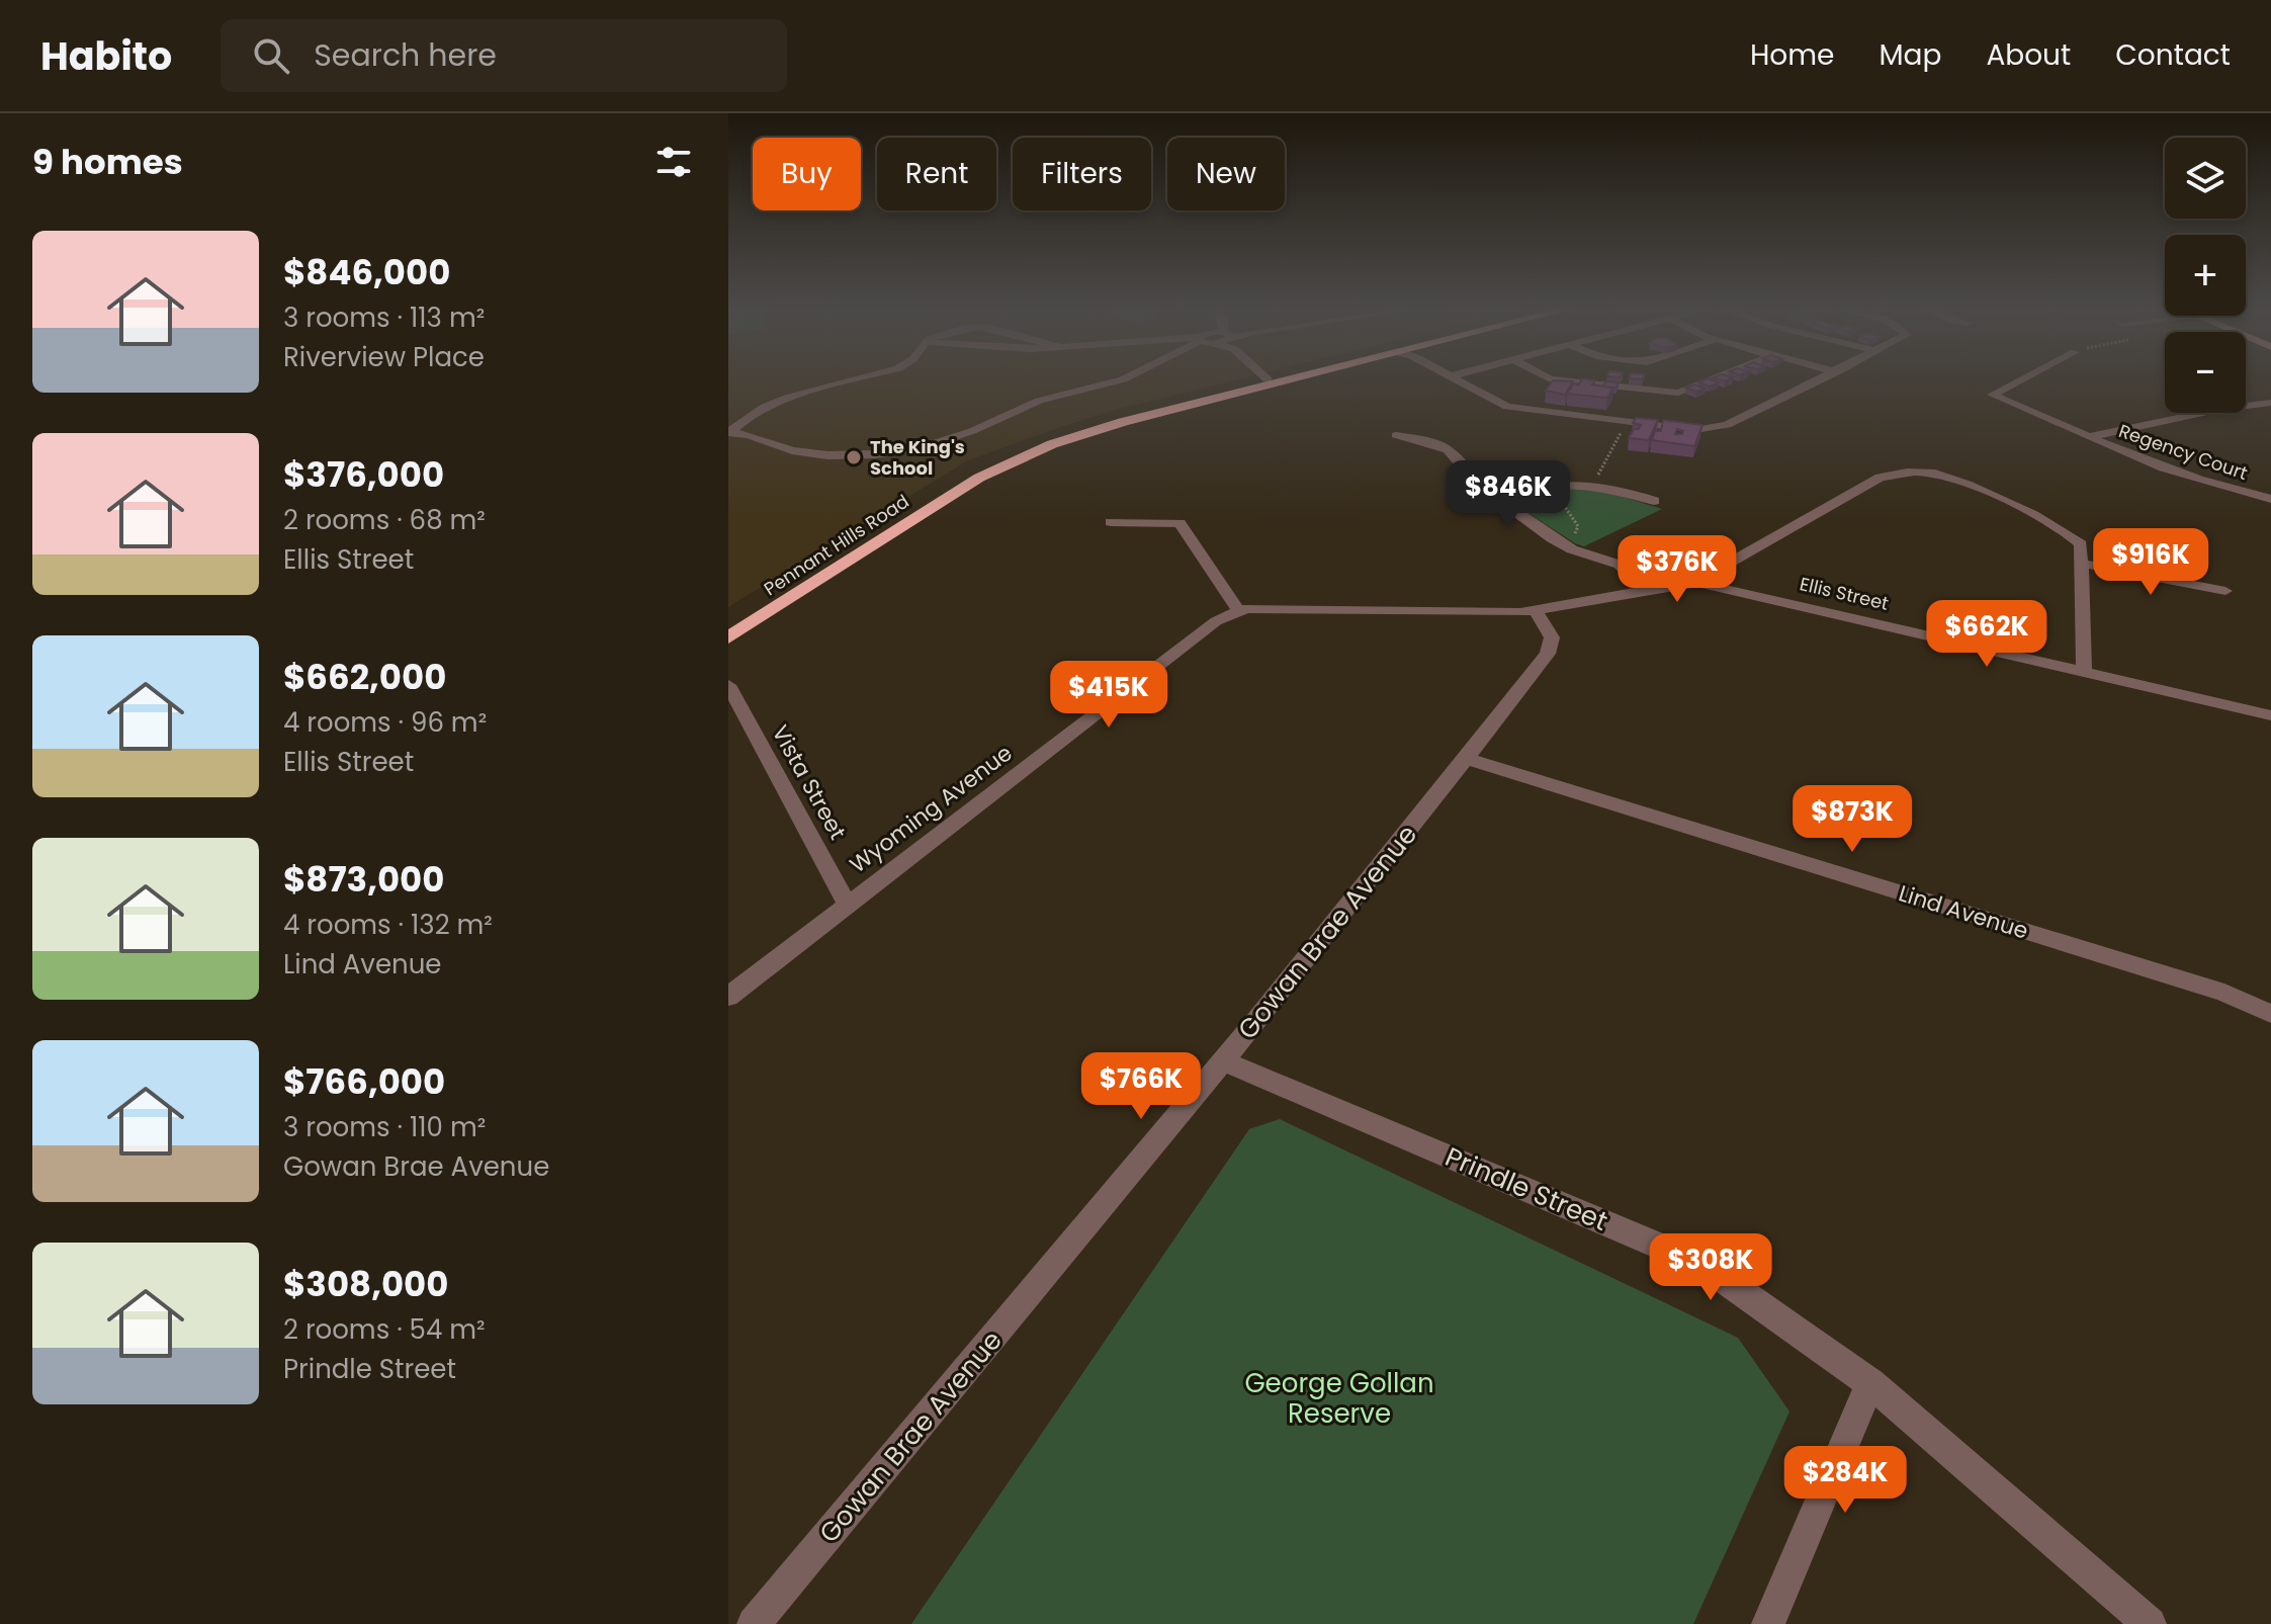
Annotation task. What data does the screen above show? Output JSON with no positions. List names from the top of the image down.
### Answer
{
  "streets": {
    "highway": ["Pennant Hills Road"],
    "street": [
      "Regency Court",
      "Ellis Street",
      "Vista Street",
      "Wyoming Avenue",
      "Lind Avenue",
      "Gowan Brae Avenue",
      "Prindle Street"
    ]
  },
  "crossings": [
    ["Vista Street", "Wyoming Avenue"],
    ["Wyoming Avenue", "Gowan Brae Avenue"],
    ["Lind Avenue", "Gowan Brae Avenue"],
    ["Gowan Brae Avenue", "Prindle Street"]
  ],
  "parks": ["George Gollan Reserve"],
  "places": ["The King's School"],
  "page": {
    "header": "Habito",
    "search": "Search here",
    "nav": [
      "Home",
      "Map",
      "About",
      "Contact"
    ],
    "heading": "9 homes",
    "map_buttons": ["+", "−"],
    "chip": [
      "Buy",
      "Rent",
      "Filters",
      "New"
    ],
    "list": [
      {
        "name": "$846,000",
        "note": "3 rooms · 113 m² · Riverview Place"
      },
      {
        "name": "$376,000",
        "note": "2 rooms · 68 m² · Ellis Street"
      },
      {
        "name": "$662,000",
        "note": "4 rooms · 96 m² · Ellis Street"
      },
      {
        "name": "$873,000",
        "note": "4 rooms · 132 m² · Lind Avenue"
      },
      {
        "name": "$766,000",
        "note": "3 rooms · 110 m² · Gowan Brae Avenue"
      },
      {
        "name": "$308,000",
        "note": "2 rooms · 54 m² · Prindle Street"
      }
    ],
    "price": [
      "$846K",
      "$916K",
      "$376K",
      "$662K",
      "$415K",
      "$873K",
      "$766K",
      "$308K",
      "$284K"
    ]
  }
}
